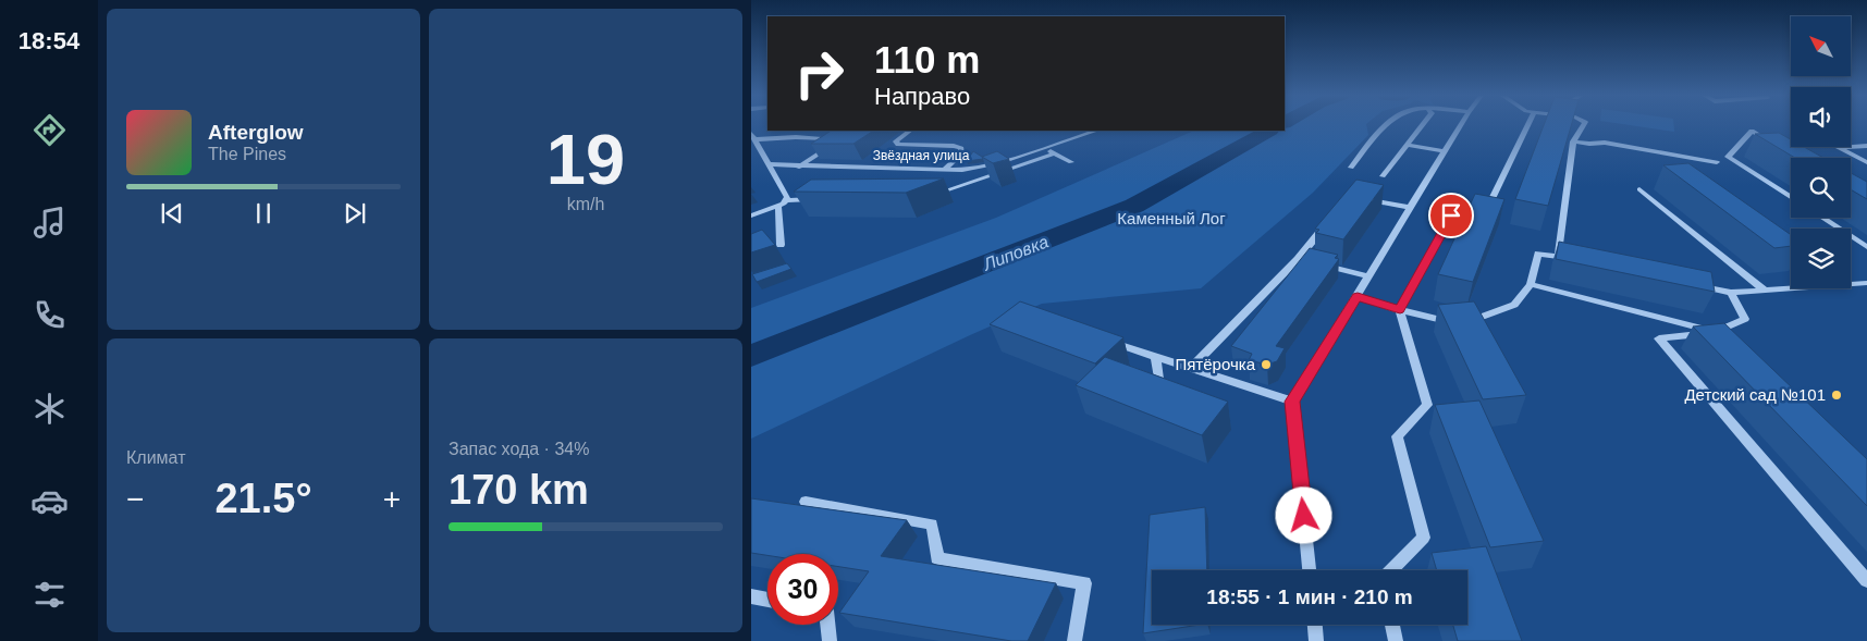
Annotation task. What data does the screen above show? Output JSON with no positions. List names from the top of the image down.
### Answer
{
  "streets": {
    "street": ["Звёздная улица"]
  },
  "water": ["Липовка"],
  "parks": ["Каменный Лог"],
  "places": ["Пятёрочка", "Детский сад №101"],
  "north": "top left",
  "page": {
    "tabs": "18:54",
    "tile": [
      ["19", "km/h"],
      "Климат",
      ["Запас хода · 34%", "170 km"]
    ],
    "turn": ["110 m", "Направо"],
    "song": ["Afterglow", "The Pines"],
    "heat": ["−", "21.5°", "+"],
    "limit": "30",
    "trip": "18:55 · 1 мин · 210 m"
  }
}
